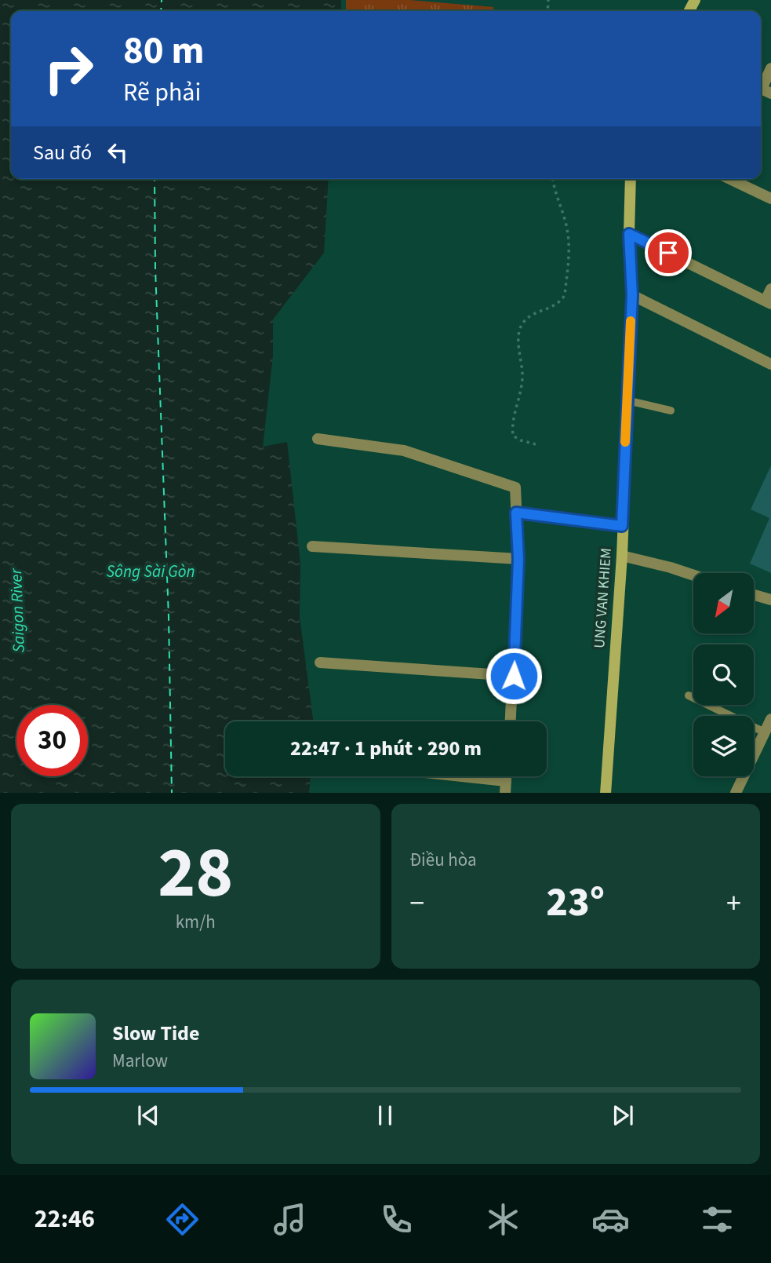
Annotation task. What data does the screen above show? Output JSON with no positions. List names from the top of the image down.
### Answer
{
  "streets": {
    "main road": ["UNG VAN KHIEM"]
  },
  "water": ["Sông Sài Gòn", "Saigon River"],
  "north": "bottom left",
  "page": {
    "turn": ["80 m", "Rẽ phải"],
    "then": "Sau đó",
    "limit": "30",
    "trip": "22:47 · 1 phút · 290 m",
    "tile": [
      ["28", "km/h"],
      "Điều hòa"
    ],
    "heat": ["−", "23°", "+"],
    "song": ["Slow Tide", "Marlow"],
    "tabs": "22:46"
  }
}
